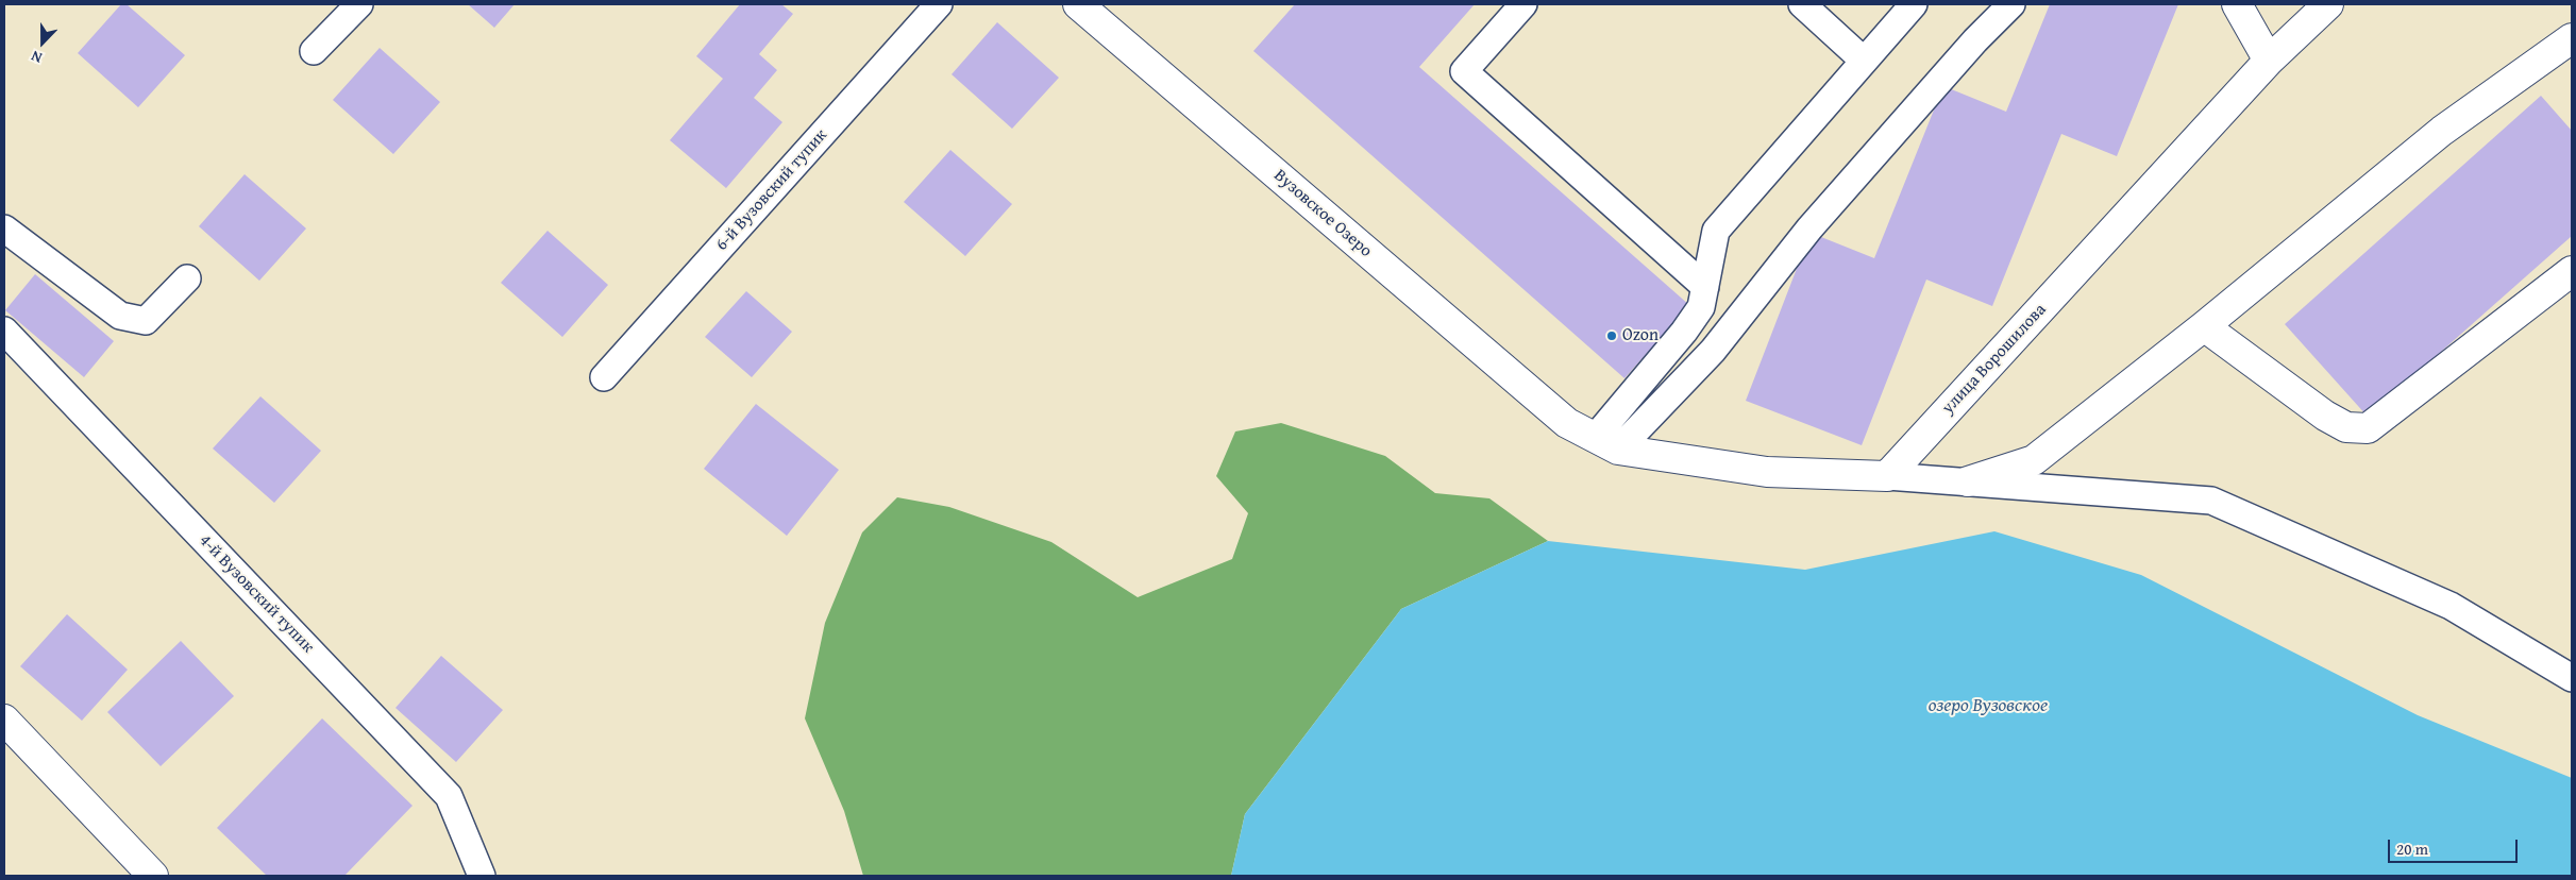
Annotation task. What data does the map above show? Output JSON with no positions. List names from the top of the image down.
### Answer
{
  "streets": {
    "street": ["Вузовское Озеро", "улица Ворошилова"],
    "lane": ["6-й Вузовский тупик", "4-й Вузовский тупик"]
  },
  "water": ["озеро Вузовское"],
  "places": ["Ozon"],
  "scale_bar": "20 m",
  "north": "bottom"
}
